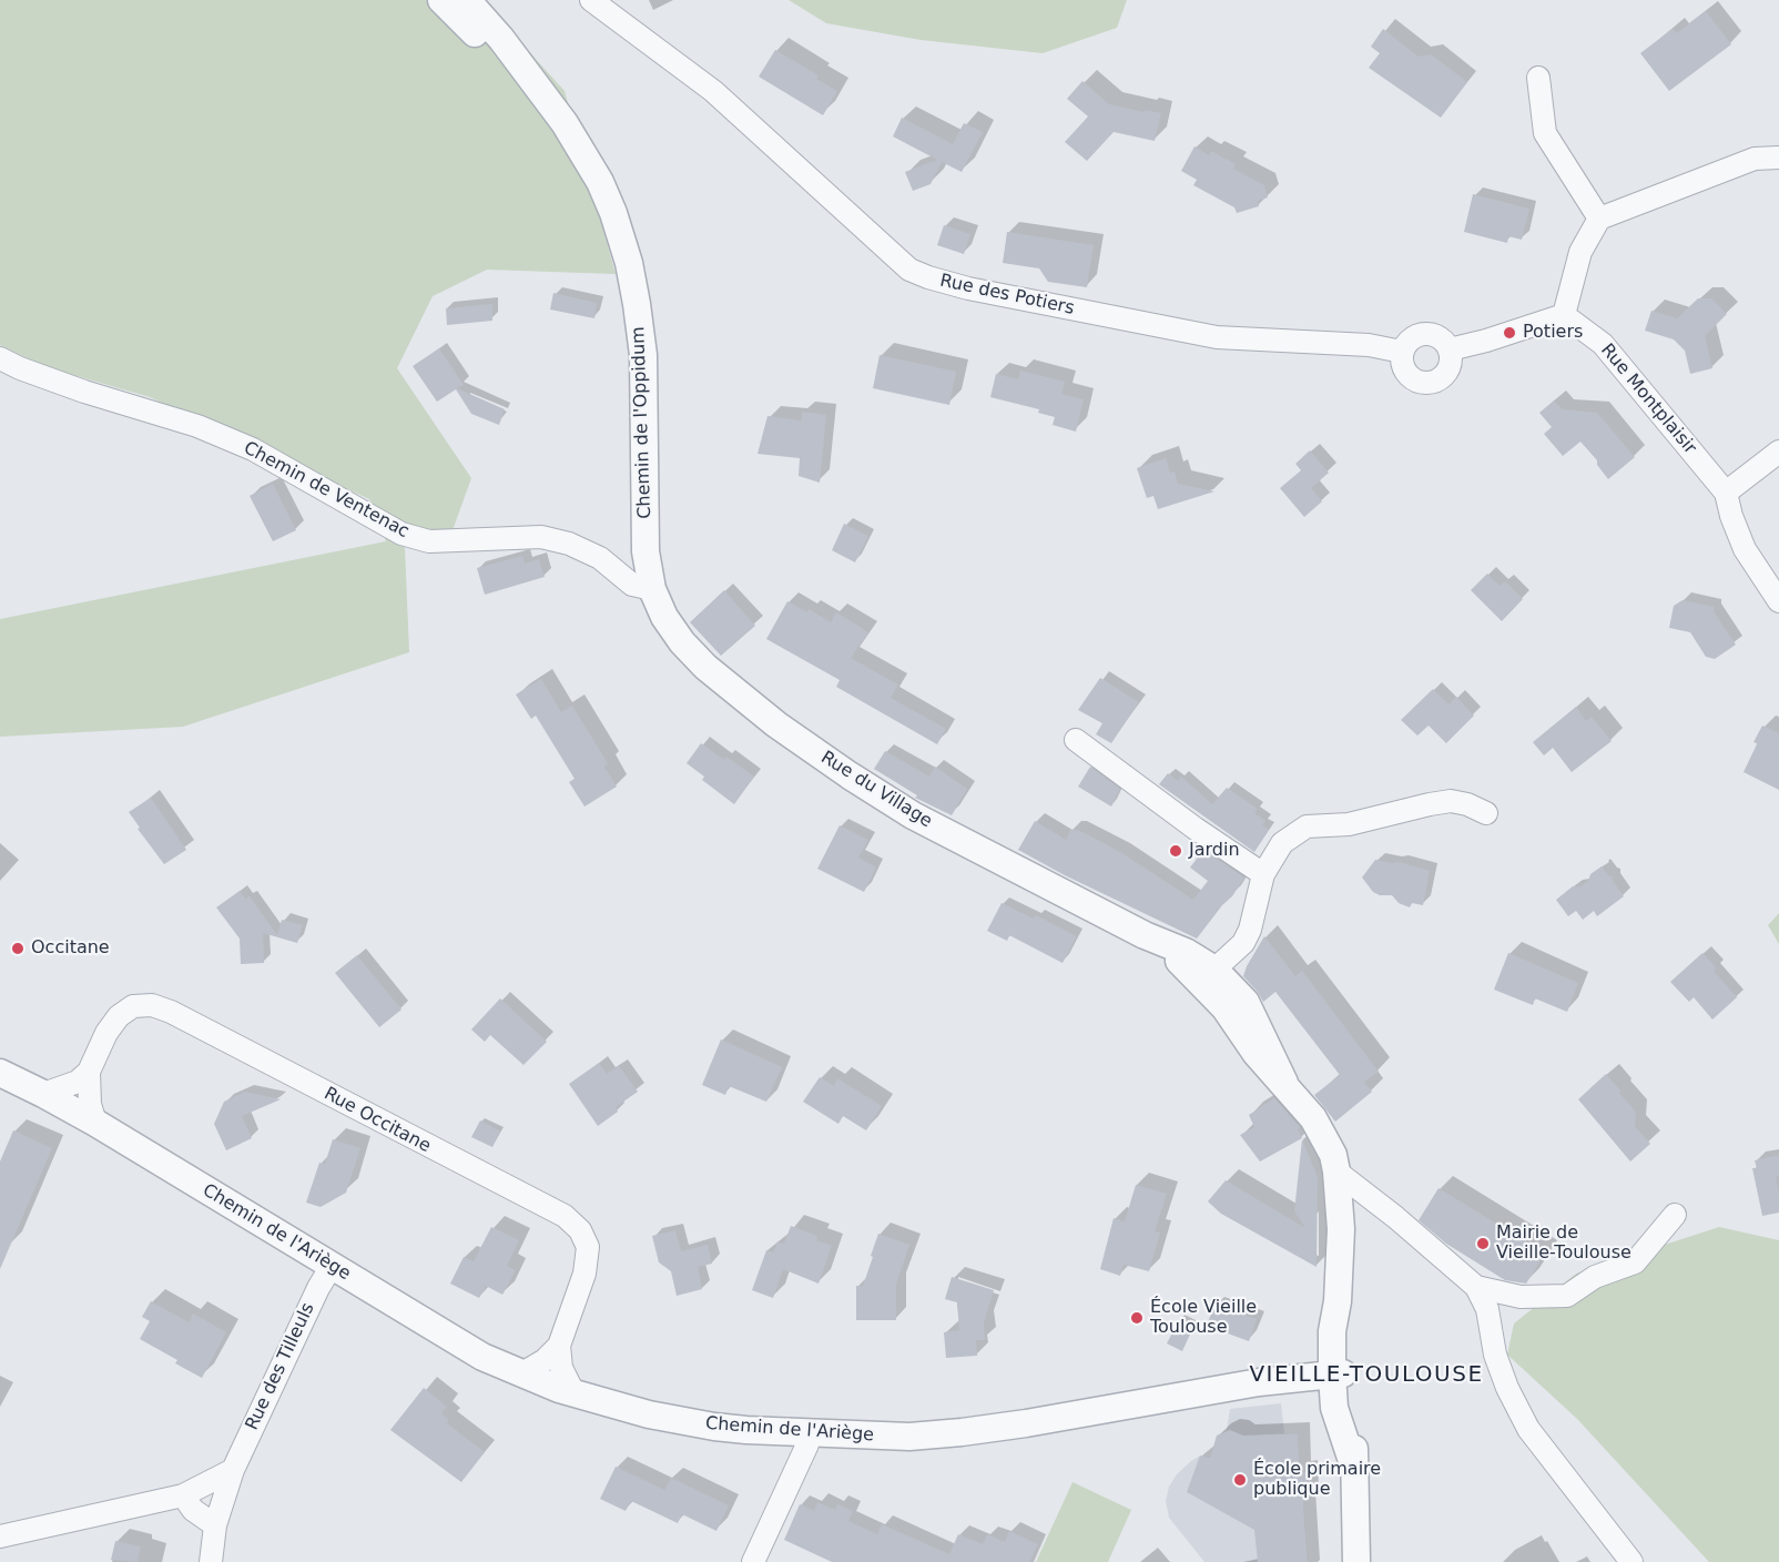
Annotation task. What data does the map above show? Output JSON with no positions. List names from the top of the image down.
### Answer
{
  "streets": {
    "street": [
      "Rue des Potiers",
      "Rue Montplaisir",
      "Chemin de l'Oppidum",
      "Chemin de Ventenac",
      "Rue du Village",
      "Rue Occitane",
      "Chemin de l'Ariège",
      "Rue des Tilleuls"
    ]
  },
  "crossings": [
    ["Chemin de l'Oppidum", "Chemin de Ventenac"],
    ["Chemin de l'Oppidum", "Rue du Village"],
    ["Chemin de Ventenac", "Rue du Village"],
    ["Rue du Village", "Chemin de l'Ariège"],
    ["Rue Occitane", "Chemin de l'Ariège"],
    ["Chemin de l'Ariège", "Rue des Tilleuls"]
  ],
  "districts": ["VIEILLE-TOULOUSE"],
  "places": [
    "Potiers",
    "Jardin",
    "Occitane",
    "Mairie de Vieille-Toulouse",
    "École Vieille Toulouse",
    "École primaire publique"
  ]
}
